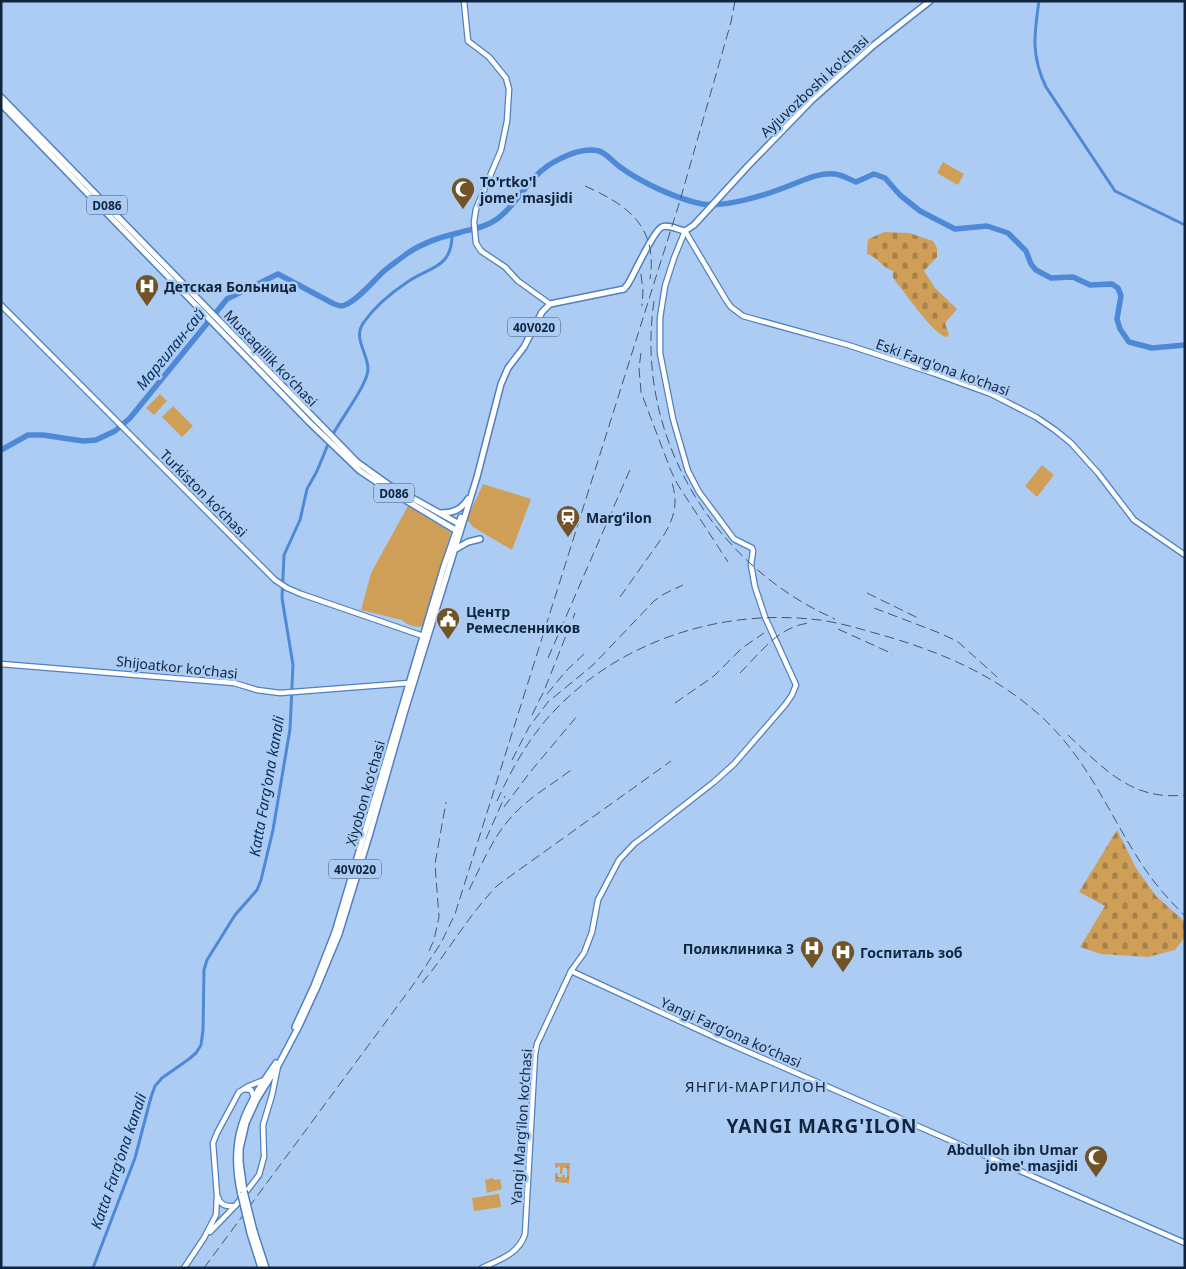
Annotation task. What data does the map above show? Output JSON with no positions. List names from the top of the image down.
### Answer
{
  "streets": {
    "main road": [
      "Ayjuvozboshi ko'chasi",
      "D086",
      "40V020",
      "Mustaqillik koʻchasi",
      "Eski Farg'ona ko'chasi",
      "Turkiston ko’chasi",
      "Shijoatkor koʻchasi",
      "Xiyobon koʻchasi",
      "Yangi Fargʻona koʻchasi",
      "Yangi Margʻilon koʻchasi"
    ]
  },
  "crossings": [
    ["Ayjuvozboshi ko'chasi", "40V020"],
    ["Ayjuvozboshi ko'chasi", "Eski Farg'ona ko'chasi"],
    ["Ayjuvozboshi ko'chasi", "Yangi Margʻilon koʻchasi"],
    ["40V020", "Mustaqillik koʻchasi"],
    ["40V020", "Eski Farg'ona ko'chasi"],
    ["40V020", "Xiyobon koʻchasi"],
    ["40V020", "Yangi Margʻilon koʻchasi"],
    ["Mustaqillik koʻchasi", "Xiyobon koʻchasi"],
    ["Eski Farg'ona ko'chasi", "Yangi Margʻilon koʻchasi"],
    ["Turkiston ko’chasi", "Xiyobon koʻchasi"],
    ["Shijoatkor koʻchasi", "Xiyobon koʻchasi"],
    ["Yangi Fargʻona koʻchasi", "Yangi Margʻilon koʻchasi"]
  ],
  "districts": ["ЯНГИ-МАРГИЛОН", "YANGI MARG'ILON"],
  "water": ["Маргилан-сай", "Katta Farg'ona kanali"],
  "places": {
    "mosque": ["To'rtko'l jome' masjidi", "Abdulloh ibn Umar jome' masjidi"],
    "hospital": ["Детская Больница", "Поликлиника 3", "Госпиталь зоб"],
    "station": ["Margʻilon"],
    "public building": ["Центр Ремесленников"]
  }
}
